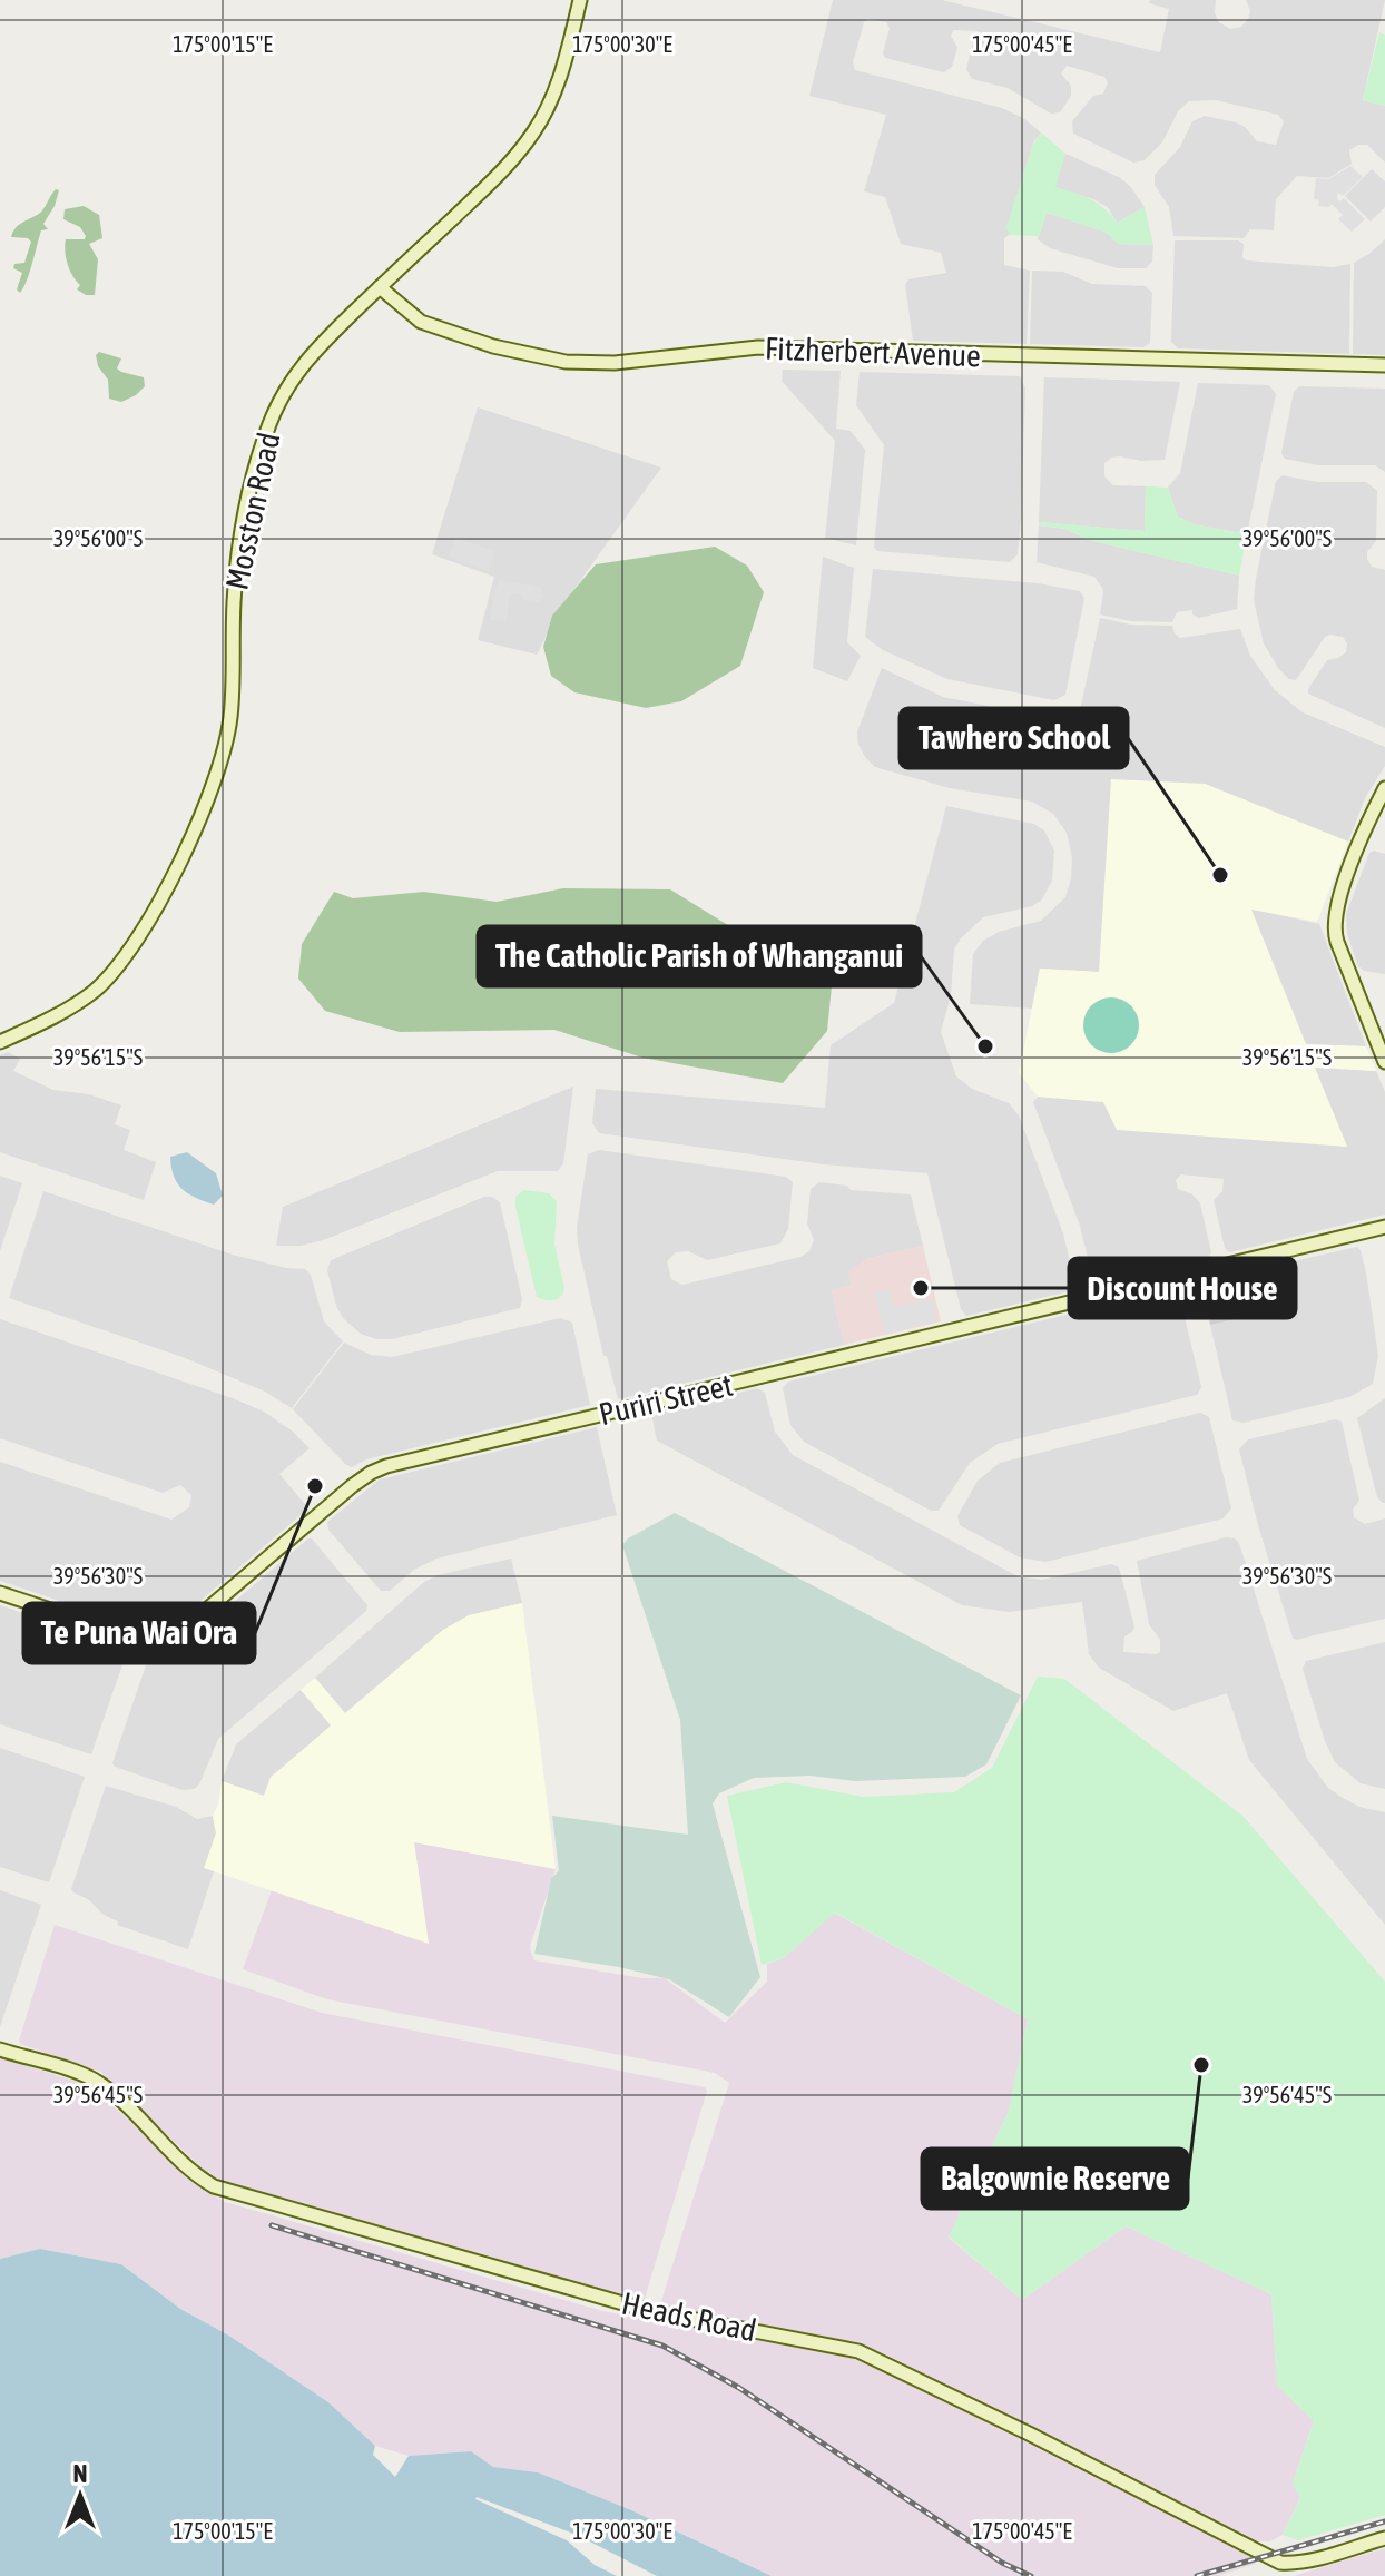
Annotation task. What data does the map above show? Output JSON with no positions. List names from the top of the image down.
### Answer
{
  "streets": {
    "main road": [
      "Fitzherbert Avenue",
      "Mosston Road",
      "Puriri Street",
      "Heads Road"
    ]
  },
  "crossings": [
    ["Fitzherbert Avenue", "Mosston Road"]
  ],
  "places": [
    "Tawhero School",
    "The Catholic Parish of Whanganui",
    "Discount House",
    "Te Puna Wai Ora",
    "Balgownie Reserve"
  ],
  "north": "top",
  "coordinates": [
    "175°00'15\"E",
    "175°00'30\"E",
    "175°00'45\"E",
    "39°56'00\"S",
    "39°56'15\"S",
    "39°56'30\"S",
    "39°56'45\"S"
  ]
}
